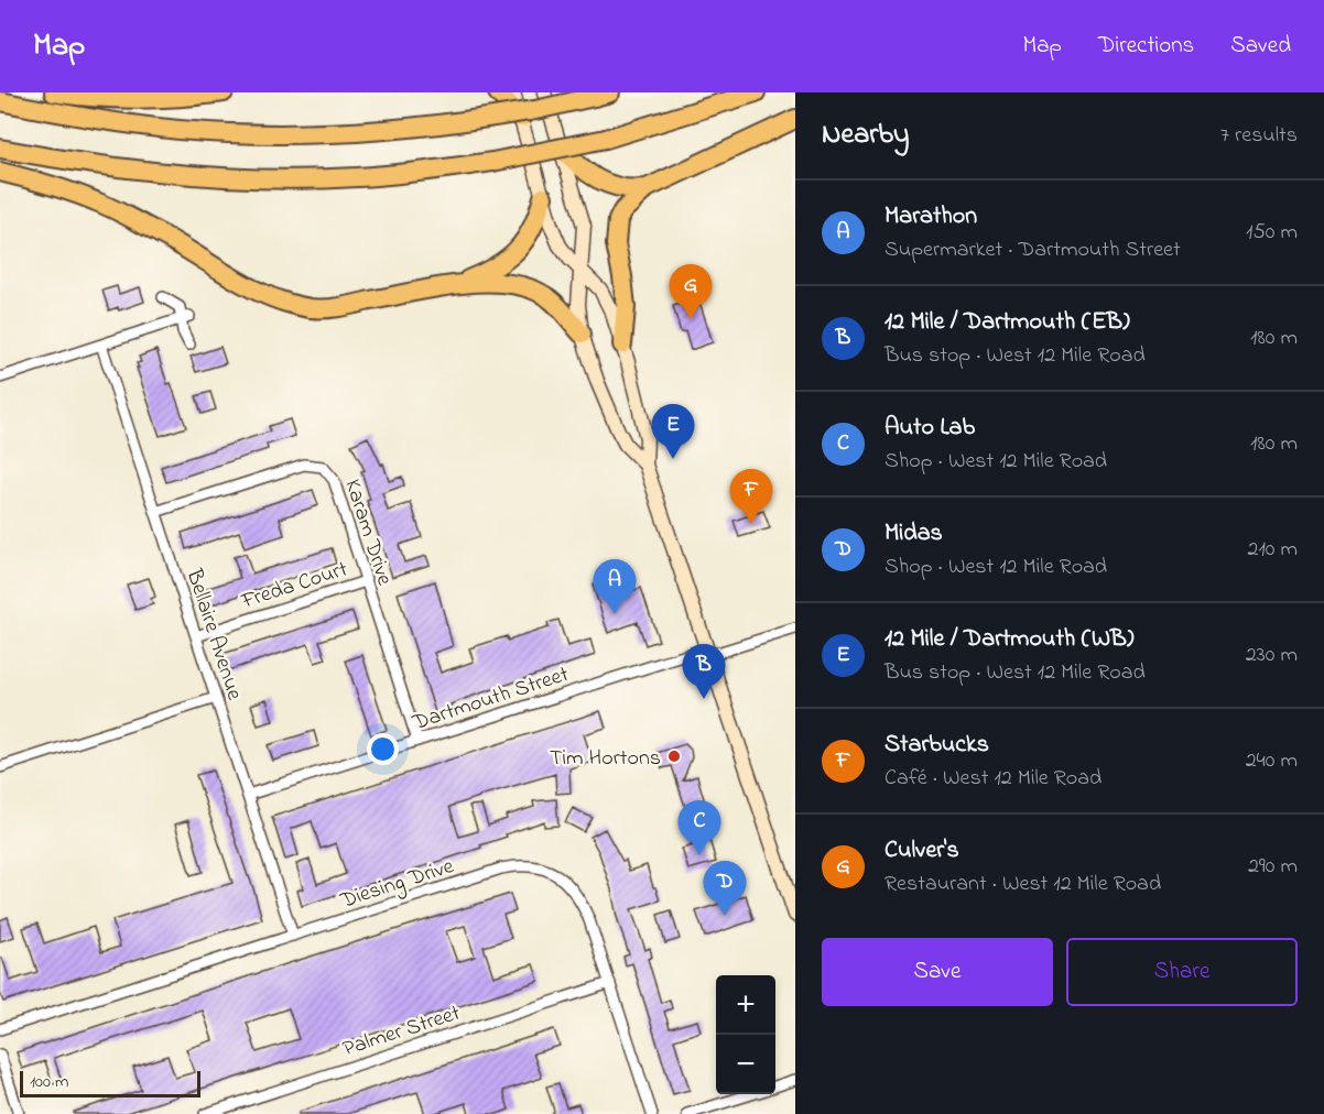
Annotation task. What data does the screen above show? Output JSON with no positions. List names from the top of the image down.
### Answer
{
  "streets": {
    "street": [
      "Karam Drive",
      "Freda Court",
      "Bellaire Avenue",
      "Dartmouth Street",
      "Diesing Drive",
      "Palmer Street"
    ]
  },
  "crossings": [
    ["Karam Drive", "Freda Court"],
    ["Karam Drive", "Bellaire Avenue"],
    ["Karam Drive", "Dartmouth Street"],
    ["Freda Court", "Bellaire Avenue"],
    ["Bellaire Avenue", "Dartmouth Street"],
    ["Bellaire Avenue", "Diesing Drive"],
    ["Diesing Drive", "Palmer Street"]
  ],
  "places": ["Tim Hortons"],
  "scale_bar": "100 m",
  "page": {
    "header": "Map",
    "nav": ["Map", "Directions", "Saved"],
    "heading": ["Nearby", "7 results"],
    "list": [
      {
        "mark": "A",
        "name": "Marathon",
        "note": "Supermarket · Dartmouth Street",
        "value": "150 m"
      },
      {
        "mark": "B",
        "name": "12 Mile / Dartmouth (EB)",
        "note": "Bus stop · West 12 Mile Road",
        "value": "180 m"
      },
      {
        "mark": "C",
        "name": "Auto Lab",
        "note": "Shop · West 12 Mile Road",
        "value": "180 m"
      },
      {
        "mark": "D",
        "name": "Midas",
        "note": "Shop · West 12 Mile Road",
        "value": "210 m"
      },
      {
        "mark": "E",
        "name": "12 Mile / Dartmouth (WB)",
        "note": "Bus stop · West 12 Mile Road",
        "value": "230 m"
      },
      {
        "mark": "F",
        "name": "Starbucks",
        "note": "Café · West 12 Mile Road",
        "value": "240 m"
      },
      {
        "mark": "G",
        "name": "Culver's",
        "note": "Restaurant · West 12 Mile Road",
        "value": "290 m"
      }
    ],
    "pins": [
      "G",
      "E",
      "F",
      "A",
      "B",
      "C",
      "D"
    ],
    "buttons": ["Save", "Share"],
    "map_buttons": ["+", "−"],
    "scale": "100 m"
  }
}
